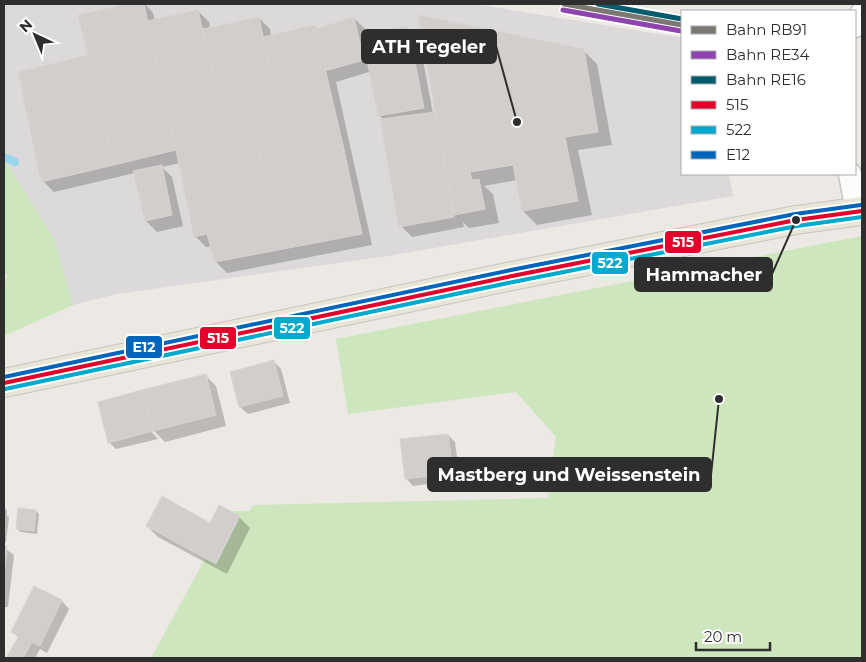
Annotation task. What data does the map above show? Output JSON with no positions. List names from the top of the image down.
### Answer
{
  "places": ["ATH Tegeler", "Hammacher", "Mastberg und Weissenstein"],
  "lines": [
    "rail line RB91",
    "rail line RE16",
    "rail line RE34",
    "transit line E12",
    "transit line 515",
    "transit line 522"
  ],
  "legend": [
    "Bahn RB91",
    "Bahn RE34",
    "Bahn RE16",
    "515",
    "522",
    "E12"
  ],
  "scale_bar": "20 m",
  "north": "top left"
}
